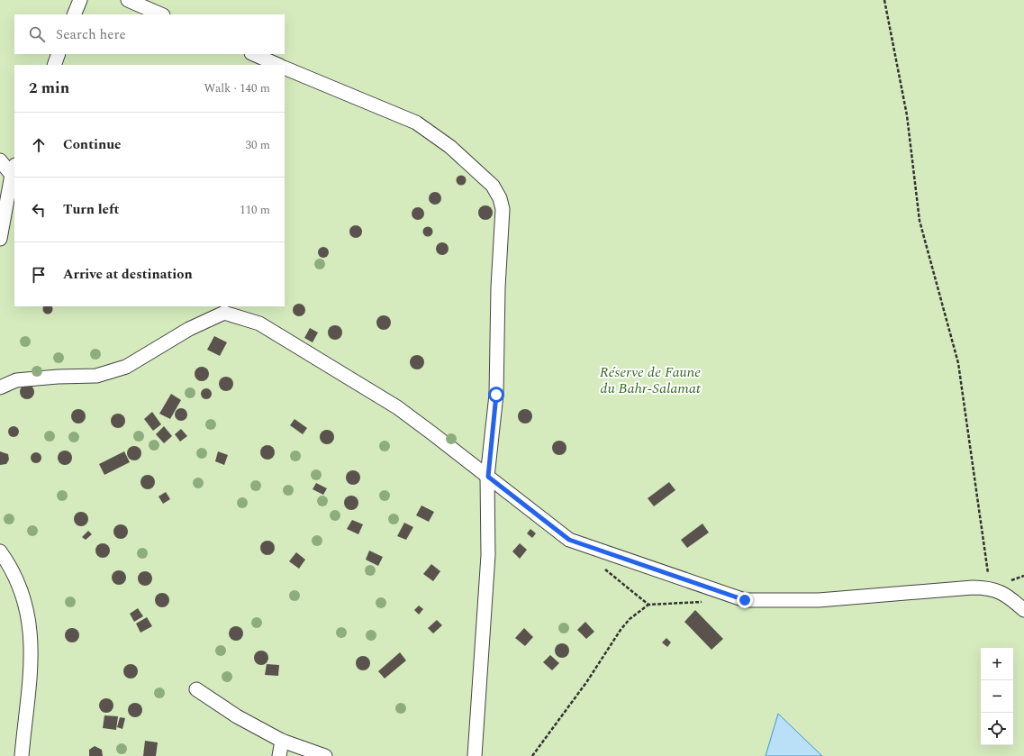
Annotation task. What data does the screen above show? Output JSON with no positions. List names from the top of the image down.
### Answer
{
  "parks": ["Réserve de Faune du Bahr-Salamat"],
  "page": {
    "search": "Search here",
    "heading": ["2 min", "Walk · 140 m"],
    "list": [
      ["Continue", "30 m"],
      ["Turn left", "110 m"],
      "Arrive at destination"
    ],
    "map_buttons": ["+", "−"]
  }
}
